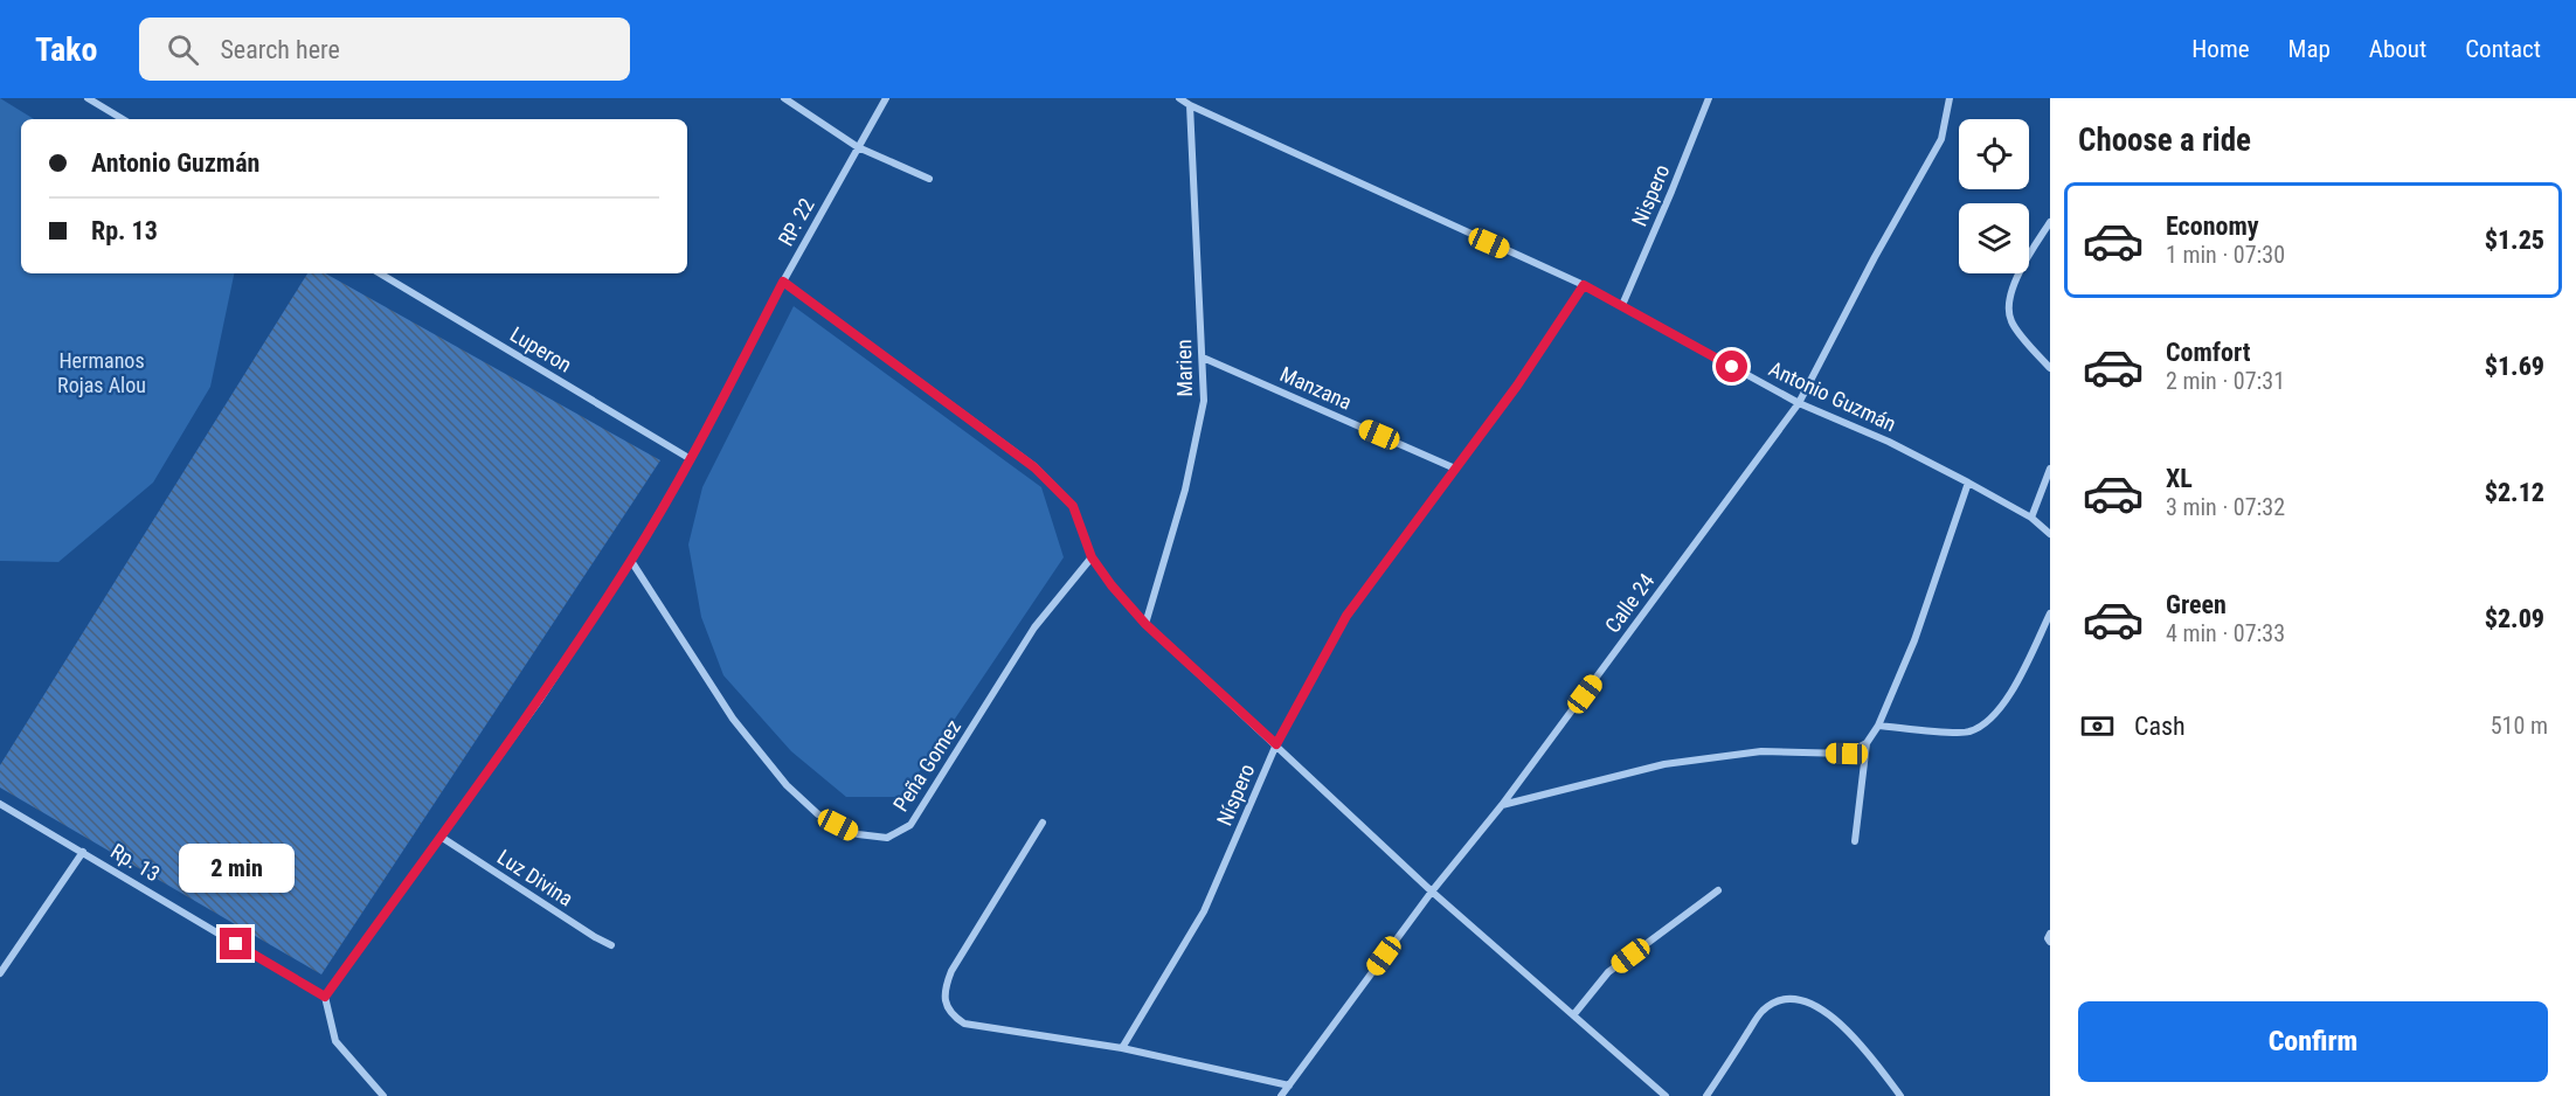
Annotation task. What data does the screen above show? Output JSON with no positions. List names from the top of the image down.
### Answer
{
  "streets": {
    "street": [
      "Nispero",
      "RP. 22",
      "Luperon",
      "Marien",
      "Manzana",
      "Antonio Guzmán",
      "Calle 24",
      "Peña Gomez",
      "Níspero",
      "Rp. 13",
      "Luz Divina"
    ]
  },
  "crossings": [
    ["Nispero", "Antonio Guzmán"],
    ["RP. 22", "Luperon"],
    ["RP. 22", "Peña Gomez"],
    ["RP. 22", "Rp. 13"],
    ["RP. 22", "Luz Divina"],
    ["Marien", "Manzana"],
    ["Marien", "Antonio Guzmán"],
    ["Manzana", "Níspero"],
    ["Antonio Guzmán", "Calle 24"],
    ["Antonio Guzmán", "Níspero"]
  ],
  "parks": ["Hermanos Rojas Alou"],
  "page": {
    "header": "Tako",
    "search": "Search here",
    "nav": [
      "Home",
      "Map",
      "About",
      "Contact"
    ],
    "heading": "Choose a ride",
    "banner": ["Antonio Guzmán", "Rp. 13"],
    "list": [
      {
        "name": "Economy",
        "note": "1 min · 07:30",
        "value": "$1.25"
      },
      {
        "name": "Comfort",
        "note": "2 min · 07:31",
        "value": "$1.69"
      },
      {
        "name": "XL",
        "note": "3 min · 07:32",
        "value": "$2.12"
      },
      {
        "name": "Green",
        "note": "4 min · 07:33",
        "value": "$2.09"
      }
    ],
    "pay": ["Cash", "510 m"],
    "bubble": "2 min",
    "buttons": "Confirm"
  }
}
